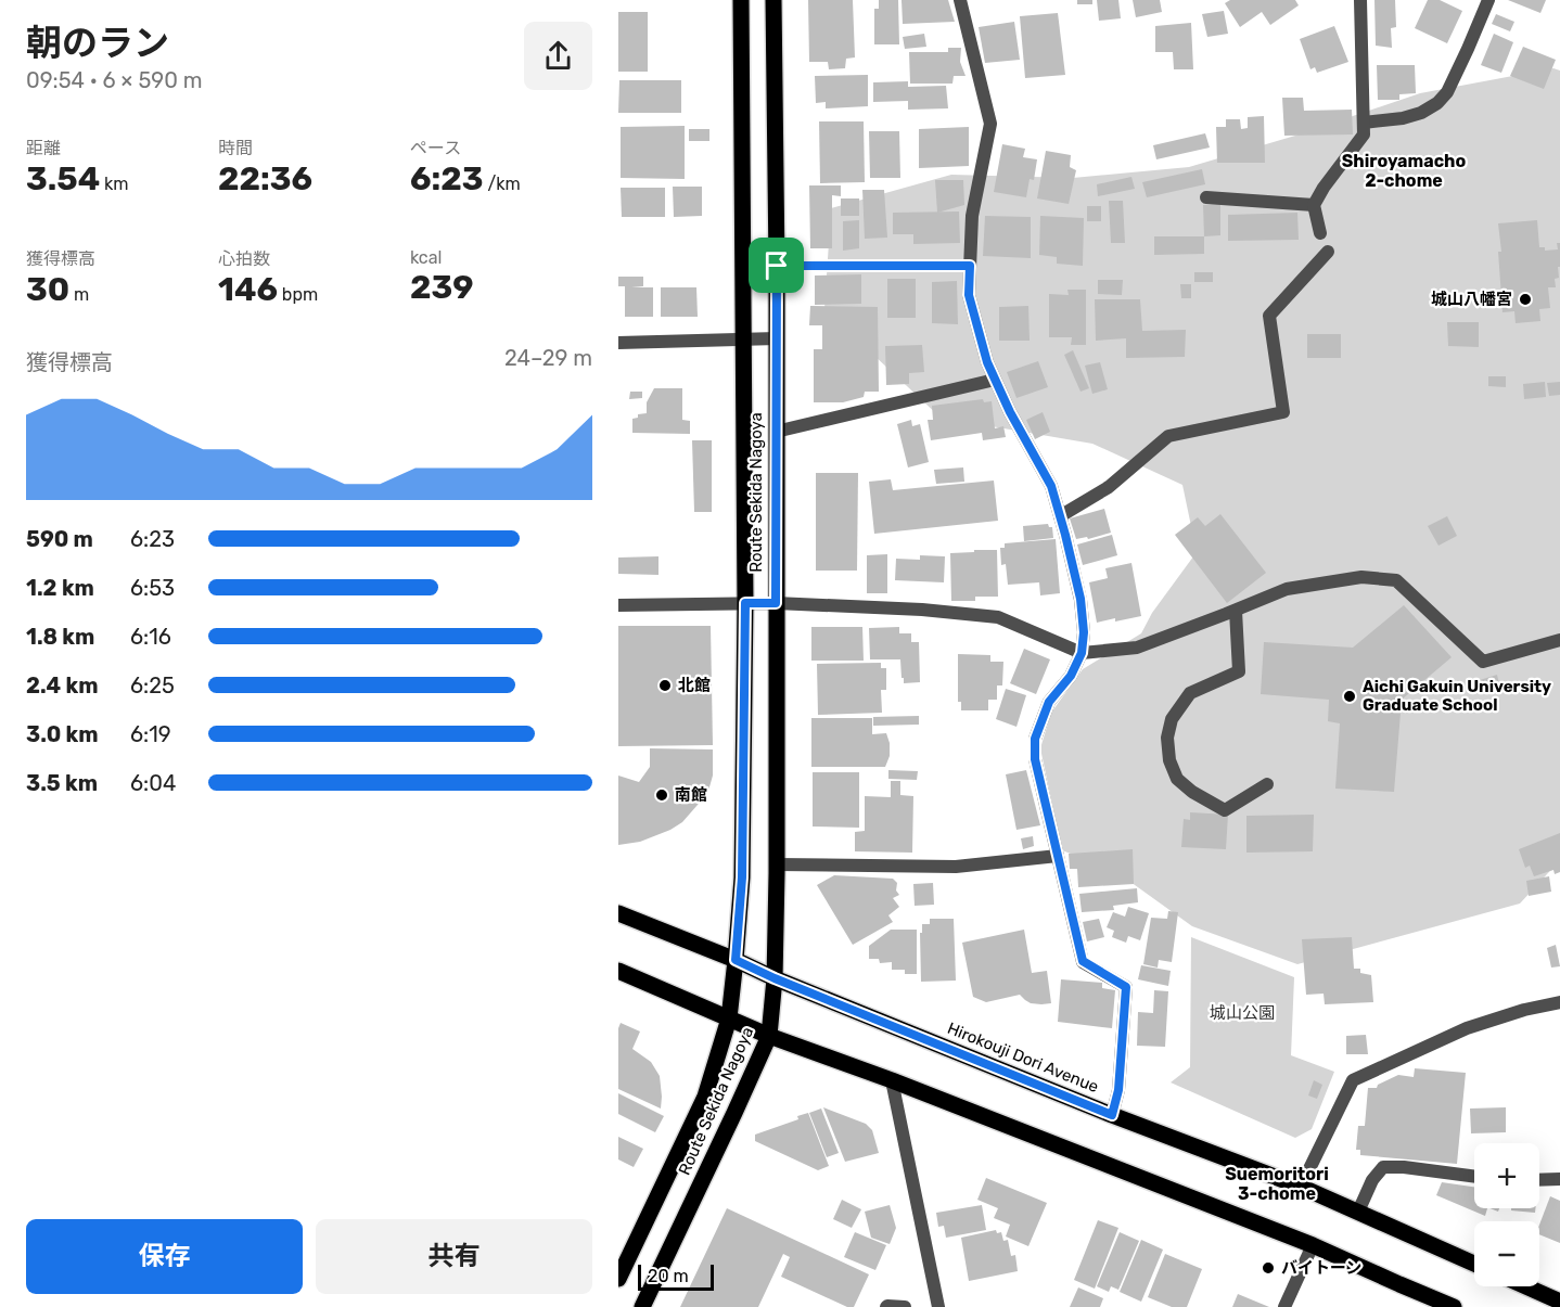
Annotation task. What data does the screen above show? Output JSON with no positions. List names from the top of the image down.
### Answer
{
  "streets": {
    "main road": ["Route Sekida Nagoya", "Hirokouji Dori Avenue"]
  },
  "crossings": [
    ["Route Sekida Nagoya", "Hirokouji Dori Avenue"]
  ],
  "districts": ["Shiroyamacho 2-chome", "Suemoritori 3-chome"],
  "parks": ["城山公園"],
  "places": [
    "城山八幡宮",
    "北館",
    "Aichi Gakuin University Graduate School",
    "南館",
    "バイトーン"
  ],
  "scale_bar": "20 m",
  "page": {
    "heading": ["朝のラン", "09:54 · 6 × 590 m"],
    "stats": [
      ["距離", "3.54 km"],
      ["時間", "22:36"],
      ["ペース", "6:23 /km"],
      ["獲得標高", "30 m"],
      ["心拍数", "146 bpm"],
      ["kcal", "239"]
    ],
    "chart": ["獲得標高", "24–29 m"],
    "list": [
      {
        "name": "590 m",
        "note": "6:23"
      },
      {
        "name": "1.2 km",
        "note": "6:53"
      },
      {
        "name": "1.8 km",
        "note": "6:16"
      },
      {
        "name": "2.4 km",
        "note": "6:25"
      },
      {
        "name": "3.0 km",
        "note": "6:19"
      },
      {
        "name": "3.5 km",
        "note": "6:04"
      }
    ],
    "map_buttons": ["+", "−"],
    "buttons": ["保存", "共有"],
    "scale": "20 m"
  }
}
